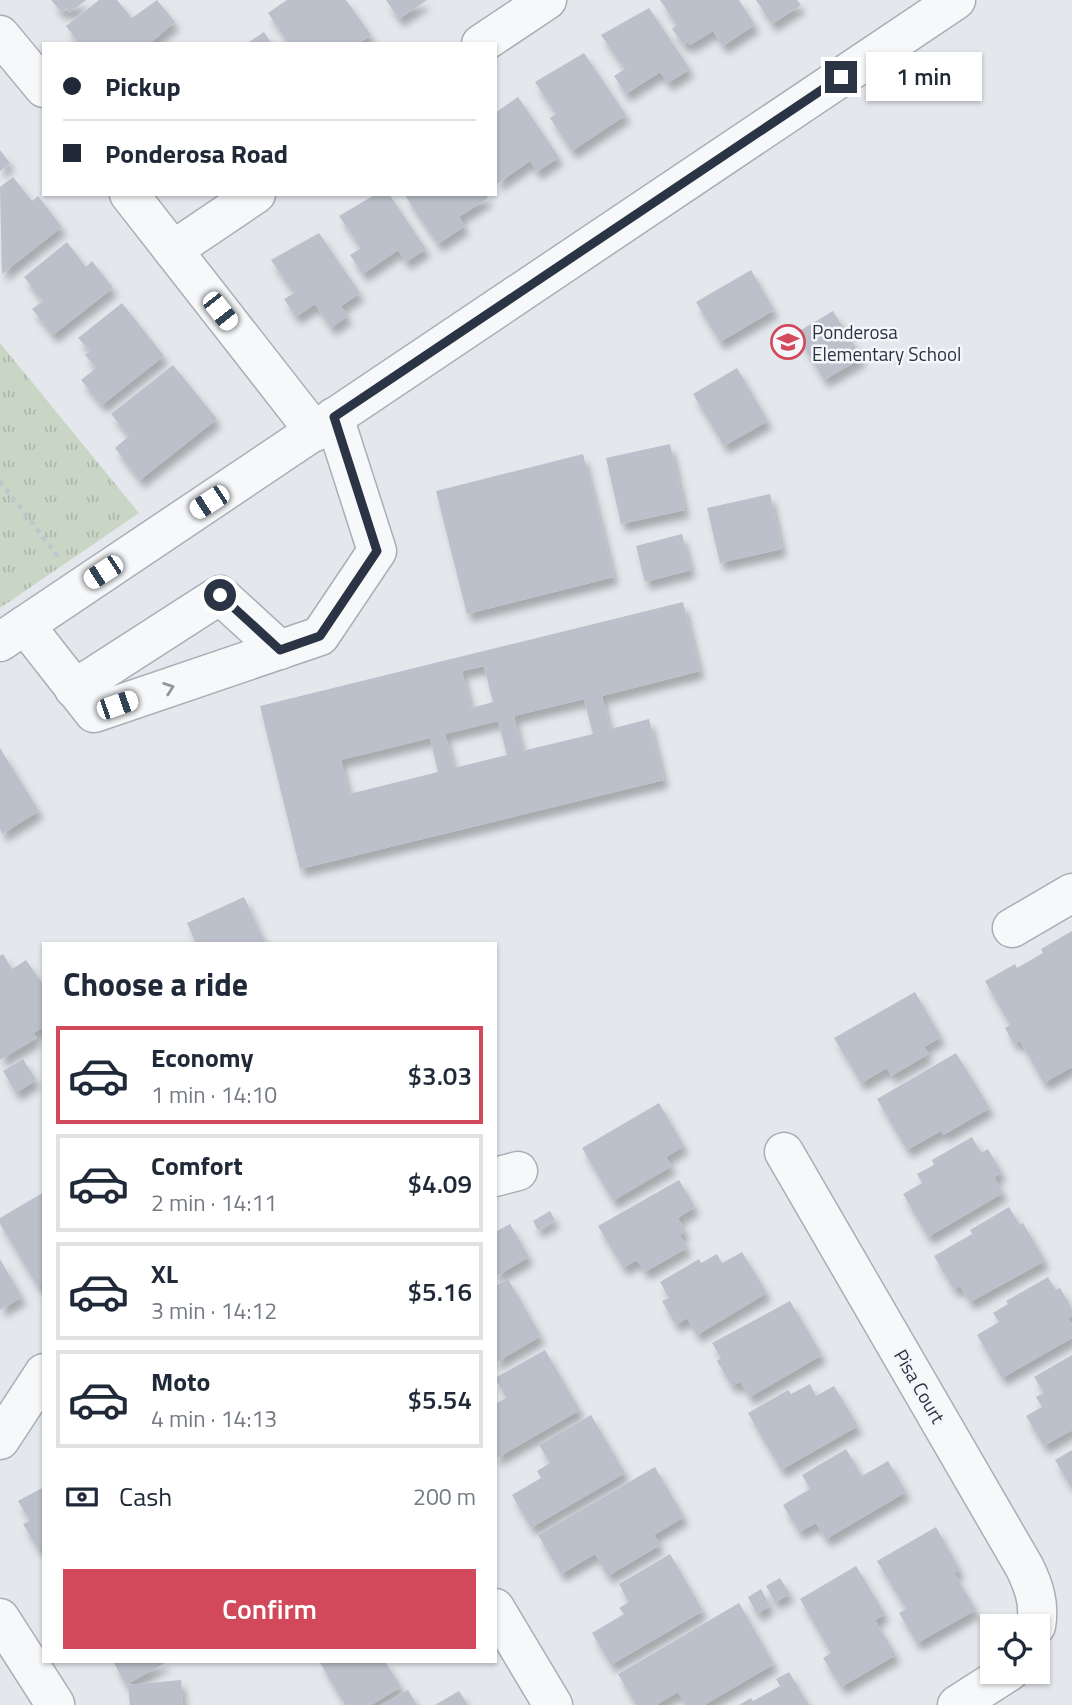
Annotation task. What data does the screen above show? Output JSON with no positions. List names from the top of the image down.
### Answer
{
  "streets": {
    "street": ["Pisa Court"]
  },
  "places": {
    "school or university": ["Ponderosa Elementary School"]
  },
  "page": {
    "banner": ["Pickup", "Ponderosa Road"],
    "bubble": "1 min",
    "heading": "Choose a ride",
    "list": [
      {
        "name": "Economy",
        "note": "1 min · 14:10",
        "value": "$3.03"
      },
      {
        "name": "Comfort",
        "note": "2 min · 14:11",
        "value": "$4.09"
      },
      {
        "name": "XL",
        "note": "3 min · 14:12",
        "value": "$5.16"
      },
      {
        "name": "Moto",
        "note": "4 min · 14:13",
        "value": "$5.54"
      }
    ],
    "pay": ["Cash", "200 m"],
    "buttons": "Confirm"
  }
}
